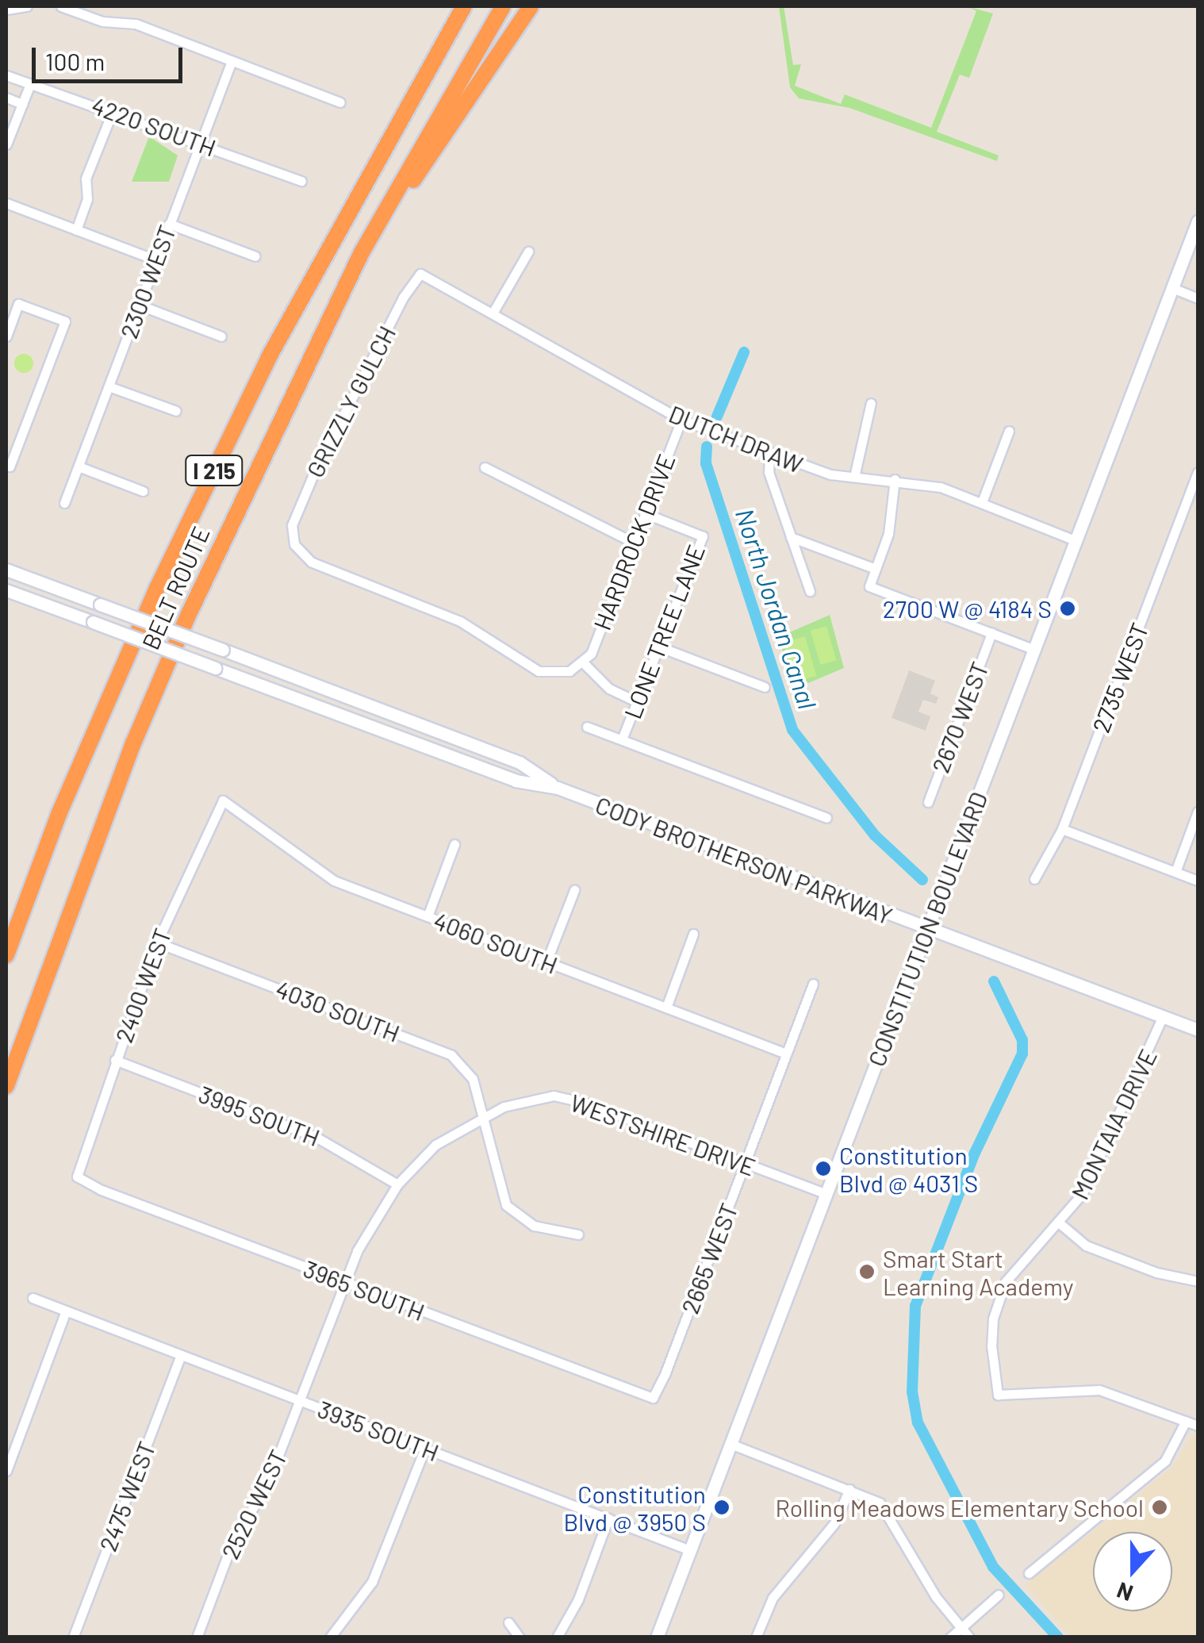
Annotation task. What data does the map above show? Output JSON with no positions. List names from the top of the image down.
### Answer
{
  "streets": {
    "highway": ["I 215", "BELT ROUTE"],
    "main road": ["CODY BROTHERSON PARKWAY", "CONSTITUTION BOULEVARD"],
    "street": [
      "4220 SOUTH",
      "2300 WEST",
      "GRIZZLY GULCH",
      "DUTCH DRAW",
      "HARDROCK DRIVE",
      "LONE TREE LANE",
      "2735 WEST",
      "2670 WEST",
      "4060 SOUTH",
      "2400 WEST",
      "4030 SOUTH",
      "3995 SOUTH",
      "MONTAIA DRIVE",
      "WESTSHIRE DRIVE",
      "2665 WEST",
      "3965 SOUTH",
      "3935 SOUTH",
      "2475 WEST",
      "2520 WEST"
    ]
  },
  "crossings": [
    ["4220 SOUTH", "2300 WEST"],
    ["GRIZZLY GULCH", "DUTCH DRAW"],
    ["GRIZZLY GULCH", "HARDROCK DRIVE"],
    ["DUTCH DRAW", "HARDROCK DRIVE"],
    ["DUTCH DRAW", "CONSTITUTION BOULEVARD"],
    ["HARDROCK DRIVE", "LONE TREE LANE"],
    ["CODY BROTHERSON PARKWAY", "CONSTITUTION BOULEVARD"],
    ["CODY BROTHERSON PARKWAY", "MONTAIA DRIVE"],
    ["CONSTITUTION BOULEVARD", "WESTSHIRE DRIVE"],
    ["CONSTITUTION BOULEVARD", "3935 SOUTH"],
    ["4060 SOUTH", "2400 WEST"],
    ["4060 SOUTH", "2665 WEST"],
    ["2400 WEST", "4030 SOUTH"],
    ["2400 WEST", "3995 SOUTH"],
    ["2400 WEST", "3965 SOUTH"],
    ["4030 SOUTH", "WESTSHIRE DRIVE"],
    ["3995 SOUTH", "WESTSHIRE DRIVE"],
    ["WESTSHIRE DRIVE", "2665 WEST"],
    ["WESTSHIRE DRIVE", "3965 SOUTH"],
    ["WESTSHIRE DRIVE", "2520 WEST"],
    ["2665 WEST", "3965 SOUTH"],
    ["3965 SOUTH", "2520 WEST"],
    ["3935 SOUTH", "2475 WEST"],
    ["3935 SOUTH", "2520 WEST"]
  ],
  "water": ["North Jordan Canal"],
  "places": [
    "2700 W @ 4184 S",
    "Constitution Blvd @ 4031 S",
    "Smart Start Learning Academy",
    "Constitution Blvd @ 3950 S",
    "Rolling Meadows Elementary School"
  ],
  "scale_bar": "100 m",
  "north": "bottom"
}
